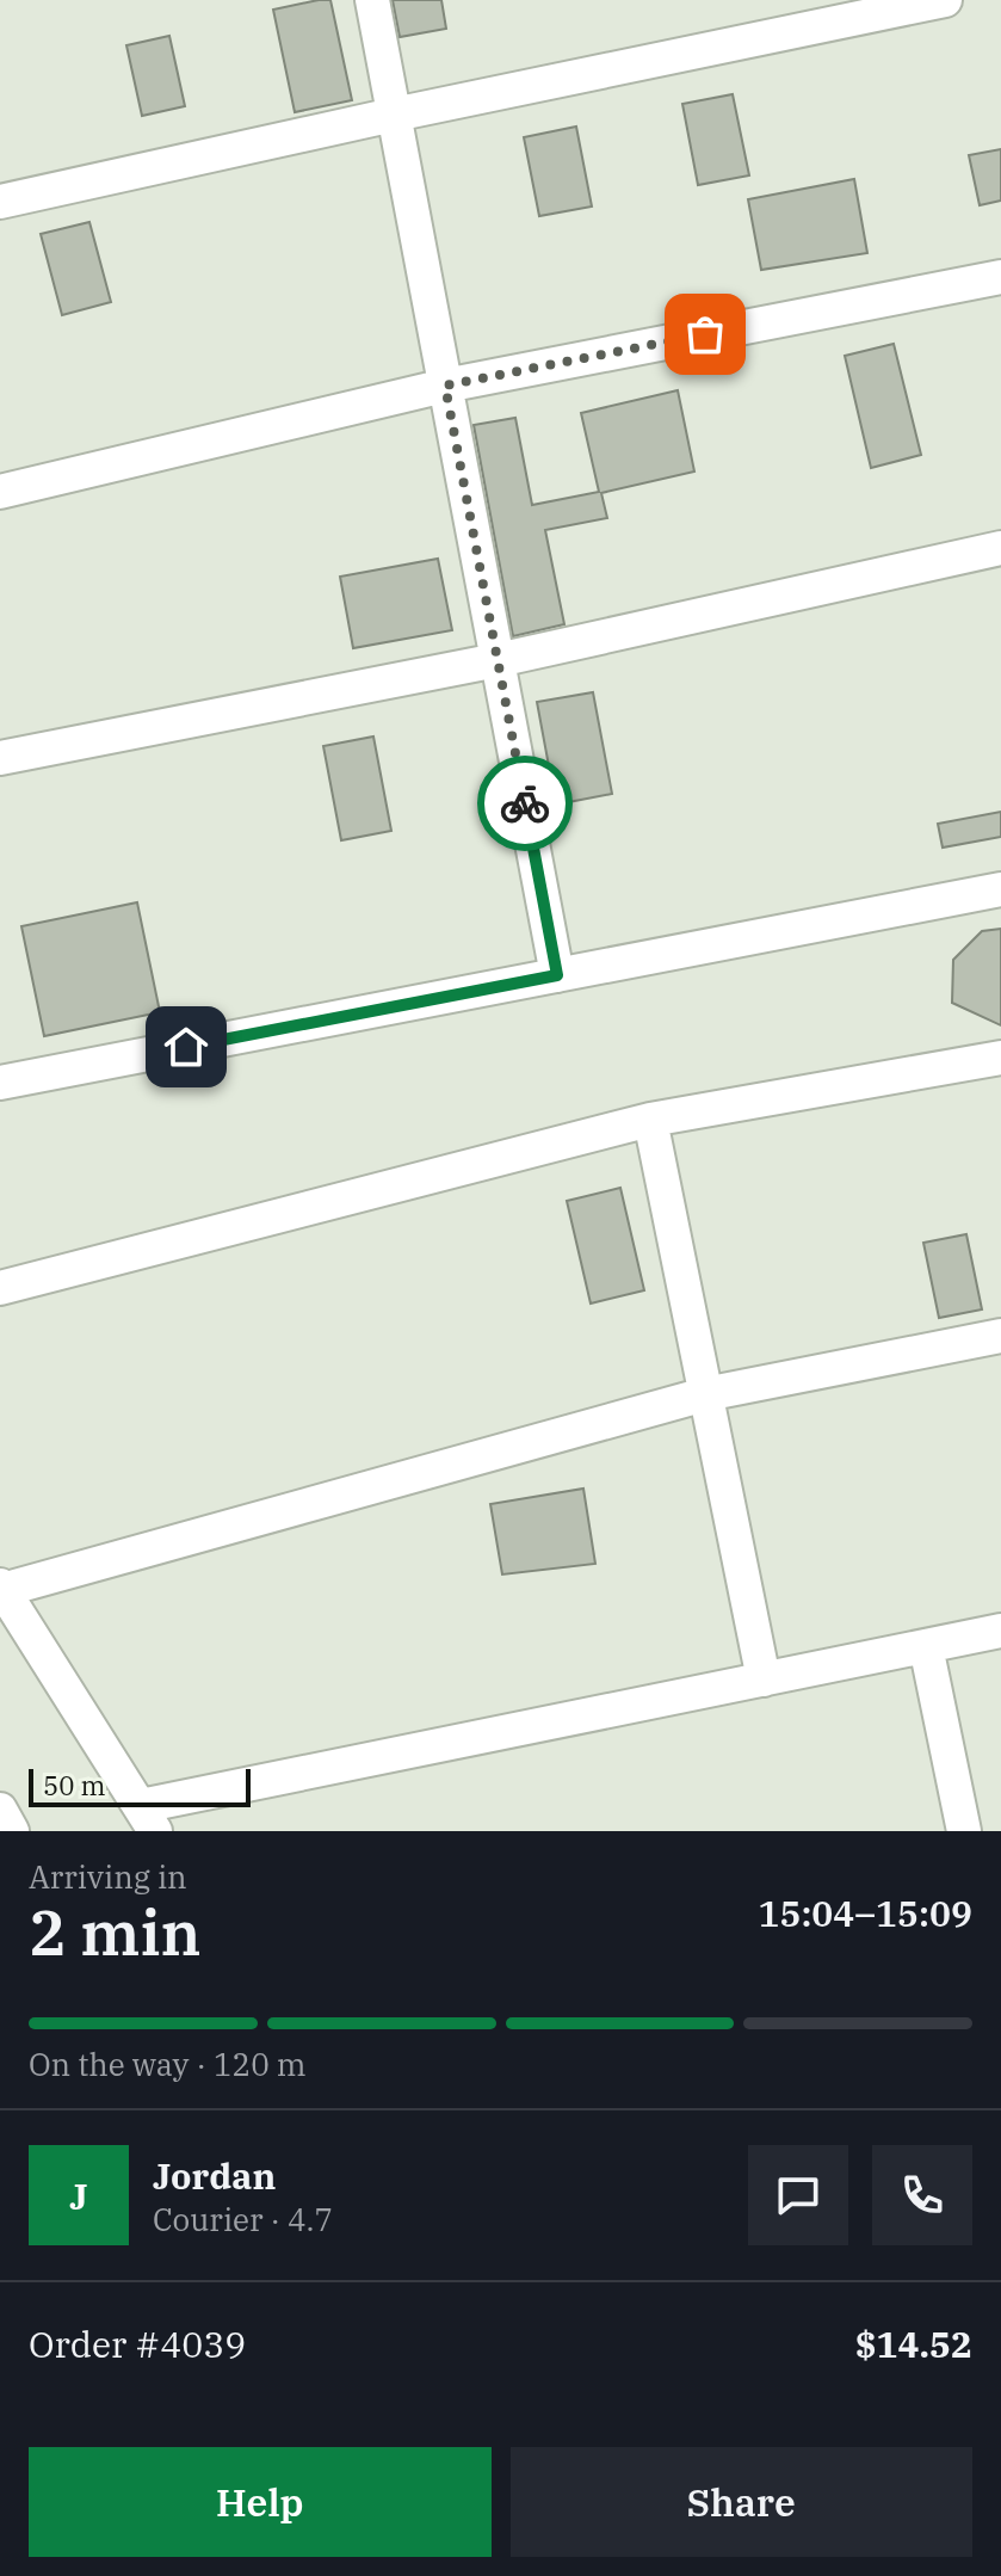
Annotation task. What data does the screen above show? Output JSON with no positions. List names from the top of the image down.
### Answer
{
  "scale_bar": "50 m",
  "page": {
    "scale": "50 m",
    "heading": ["2 min", "Arriving in", "15:04–15:09"],
    "panel": [
      "Jordan",
      "Courier · 4.7",
      "Order #4039",
      "$14.52"
    ],
    "bar": "On the way · 120 m",
    "round": "J",
    "buttons": ["Help", "Share"]
  }
}
